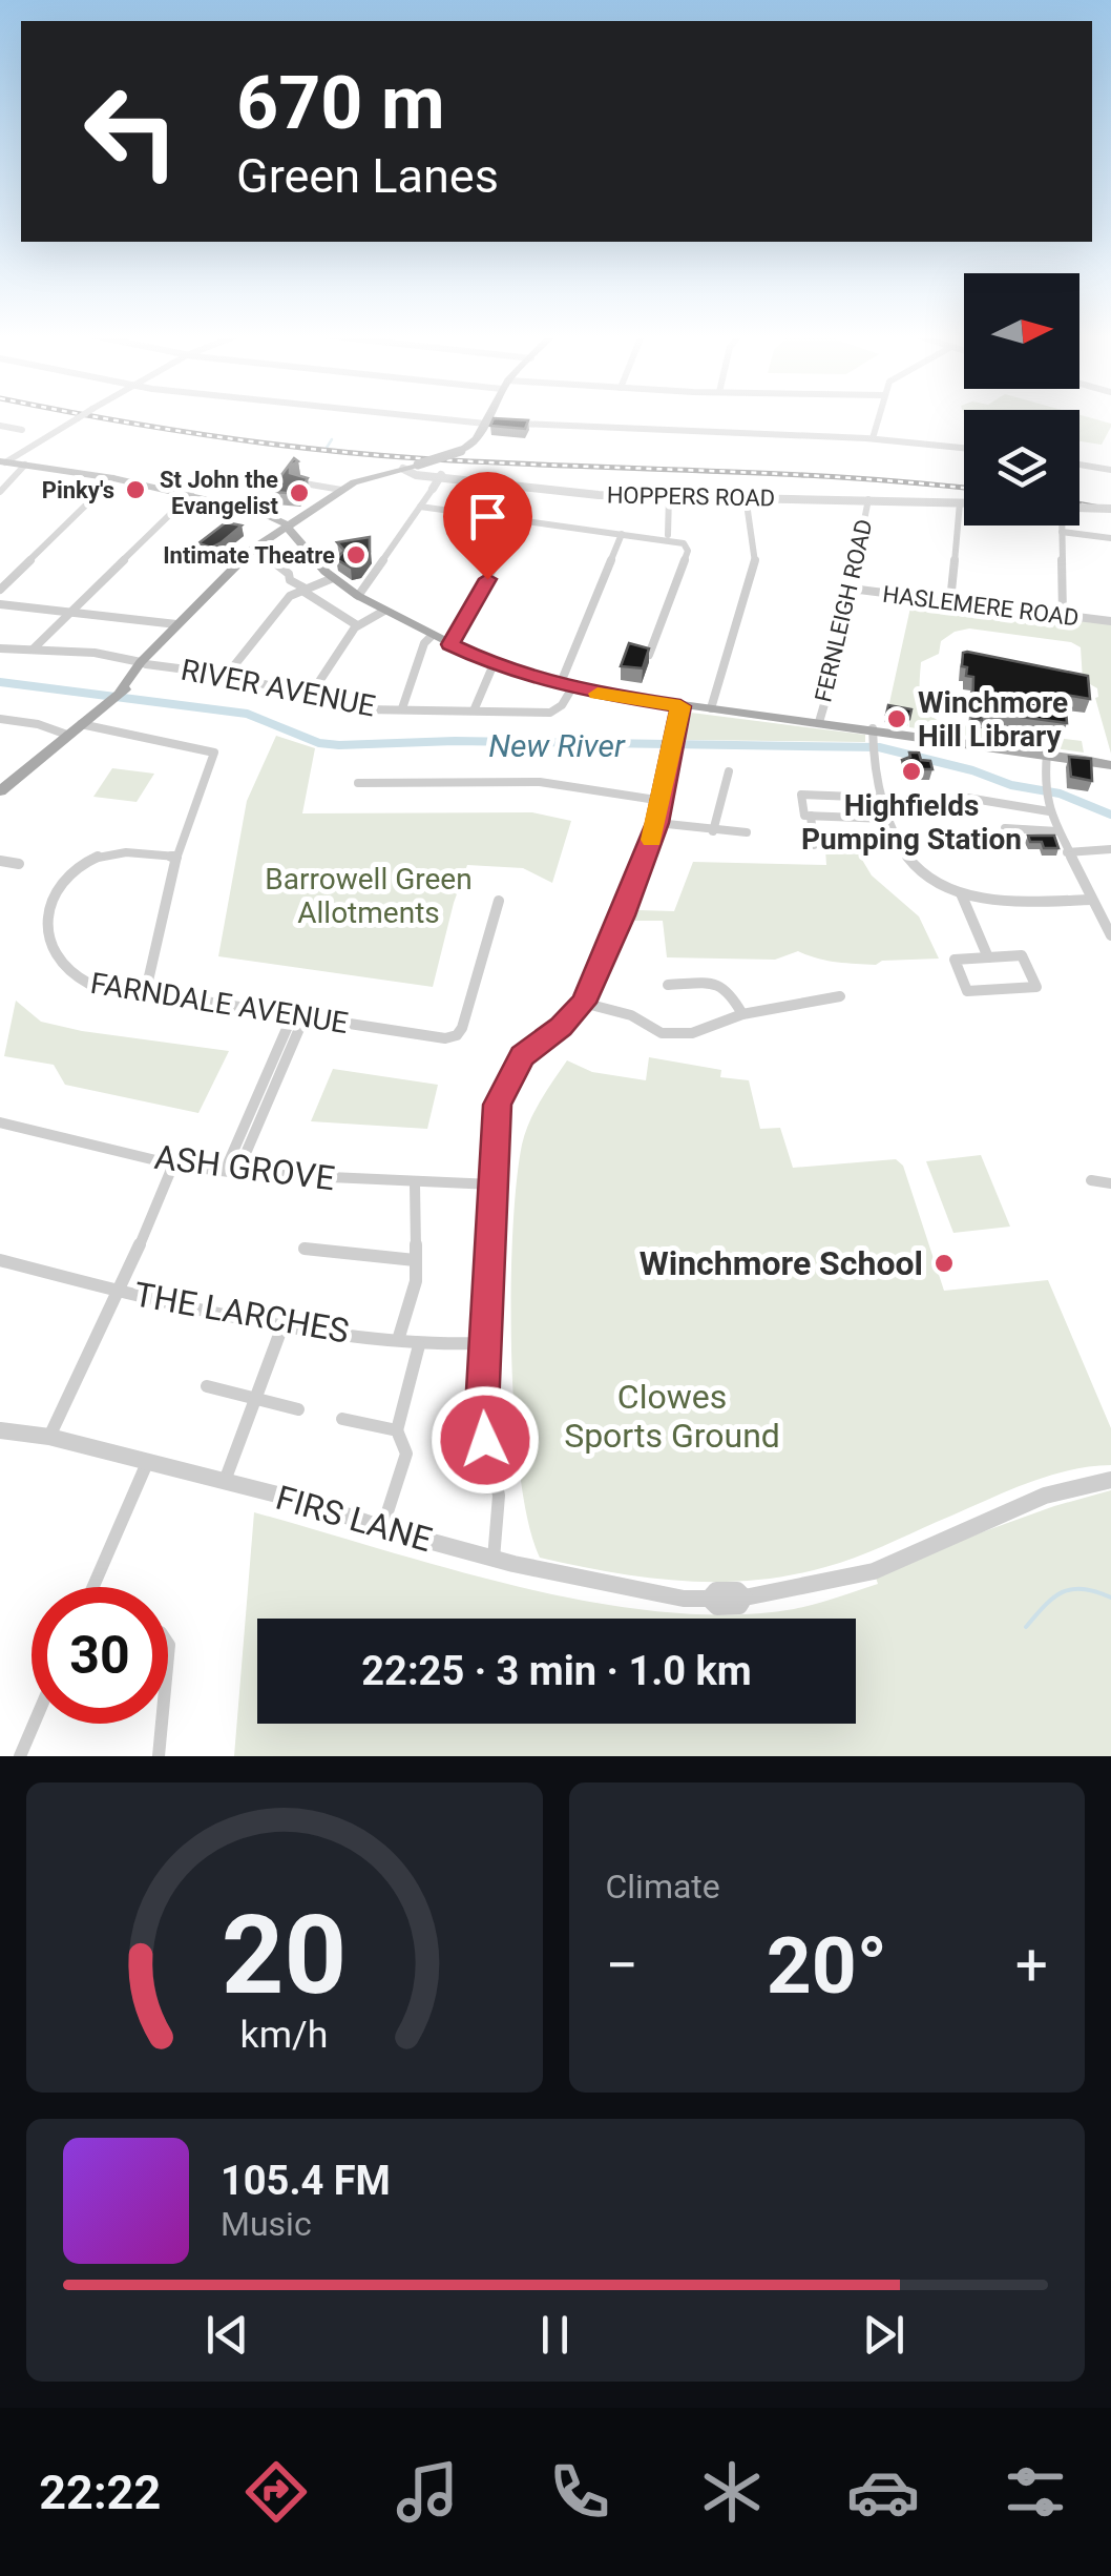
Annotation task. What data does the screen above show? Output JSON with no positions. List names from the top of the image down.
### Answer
{
  "streets": {
    "street": [
      "HOPPERS ROAD",
      "HASLEMERE ROAD",
      "FERNLEIGH ROAD",
      "RIVER AVENUE",
      "FARNDALE AVENUE",
      "ASH GROVE",
      "THE LARCHES",
      "FIRS LANE"
    ]
  },
  "crossings": [
    ["HOPPERS ROAD", "FERNLEIGH ROAD"],
    ["HASLEMERE ROAD", "FERNLEIGH ROAD"]
  ],
  "water": ["New River"],
  "parks": ["Barrowell Green Allotments", "Clowes Sports Ground"],
  "places": [
    "Pinky's",
    "St John the Evangelist",
    "Intimate Theatre",
    "Winchmore Hill Library",
    "Highfields Pumping Station",
    "Winchmore School"
  ],
  "north": "right",
  "page": {
    "turn": ["670 m", "Green Lanes"],
    "limit": "30",
    "trip": "22:25 · 3 min · 1.0 km",
    "tile": "Climate",
    "heat": ["−", "20°", "+"],
    "song": ["105.4 FM", "Music"],
    "tabs": "22:22",
    "gauge": ["20", "km/h"]
  }
}
